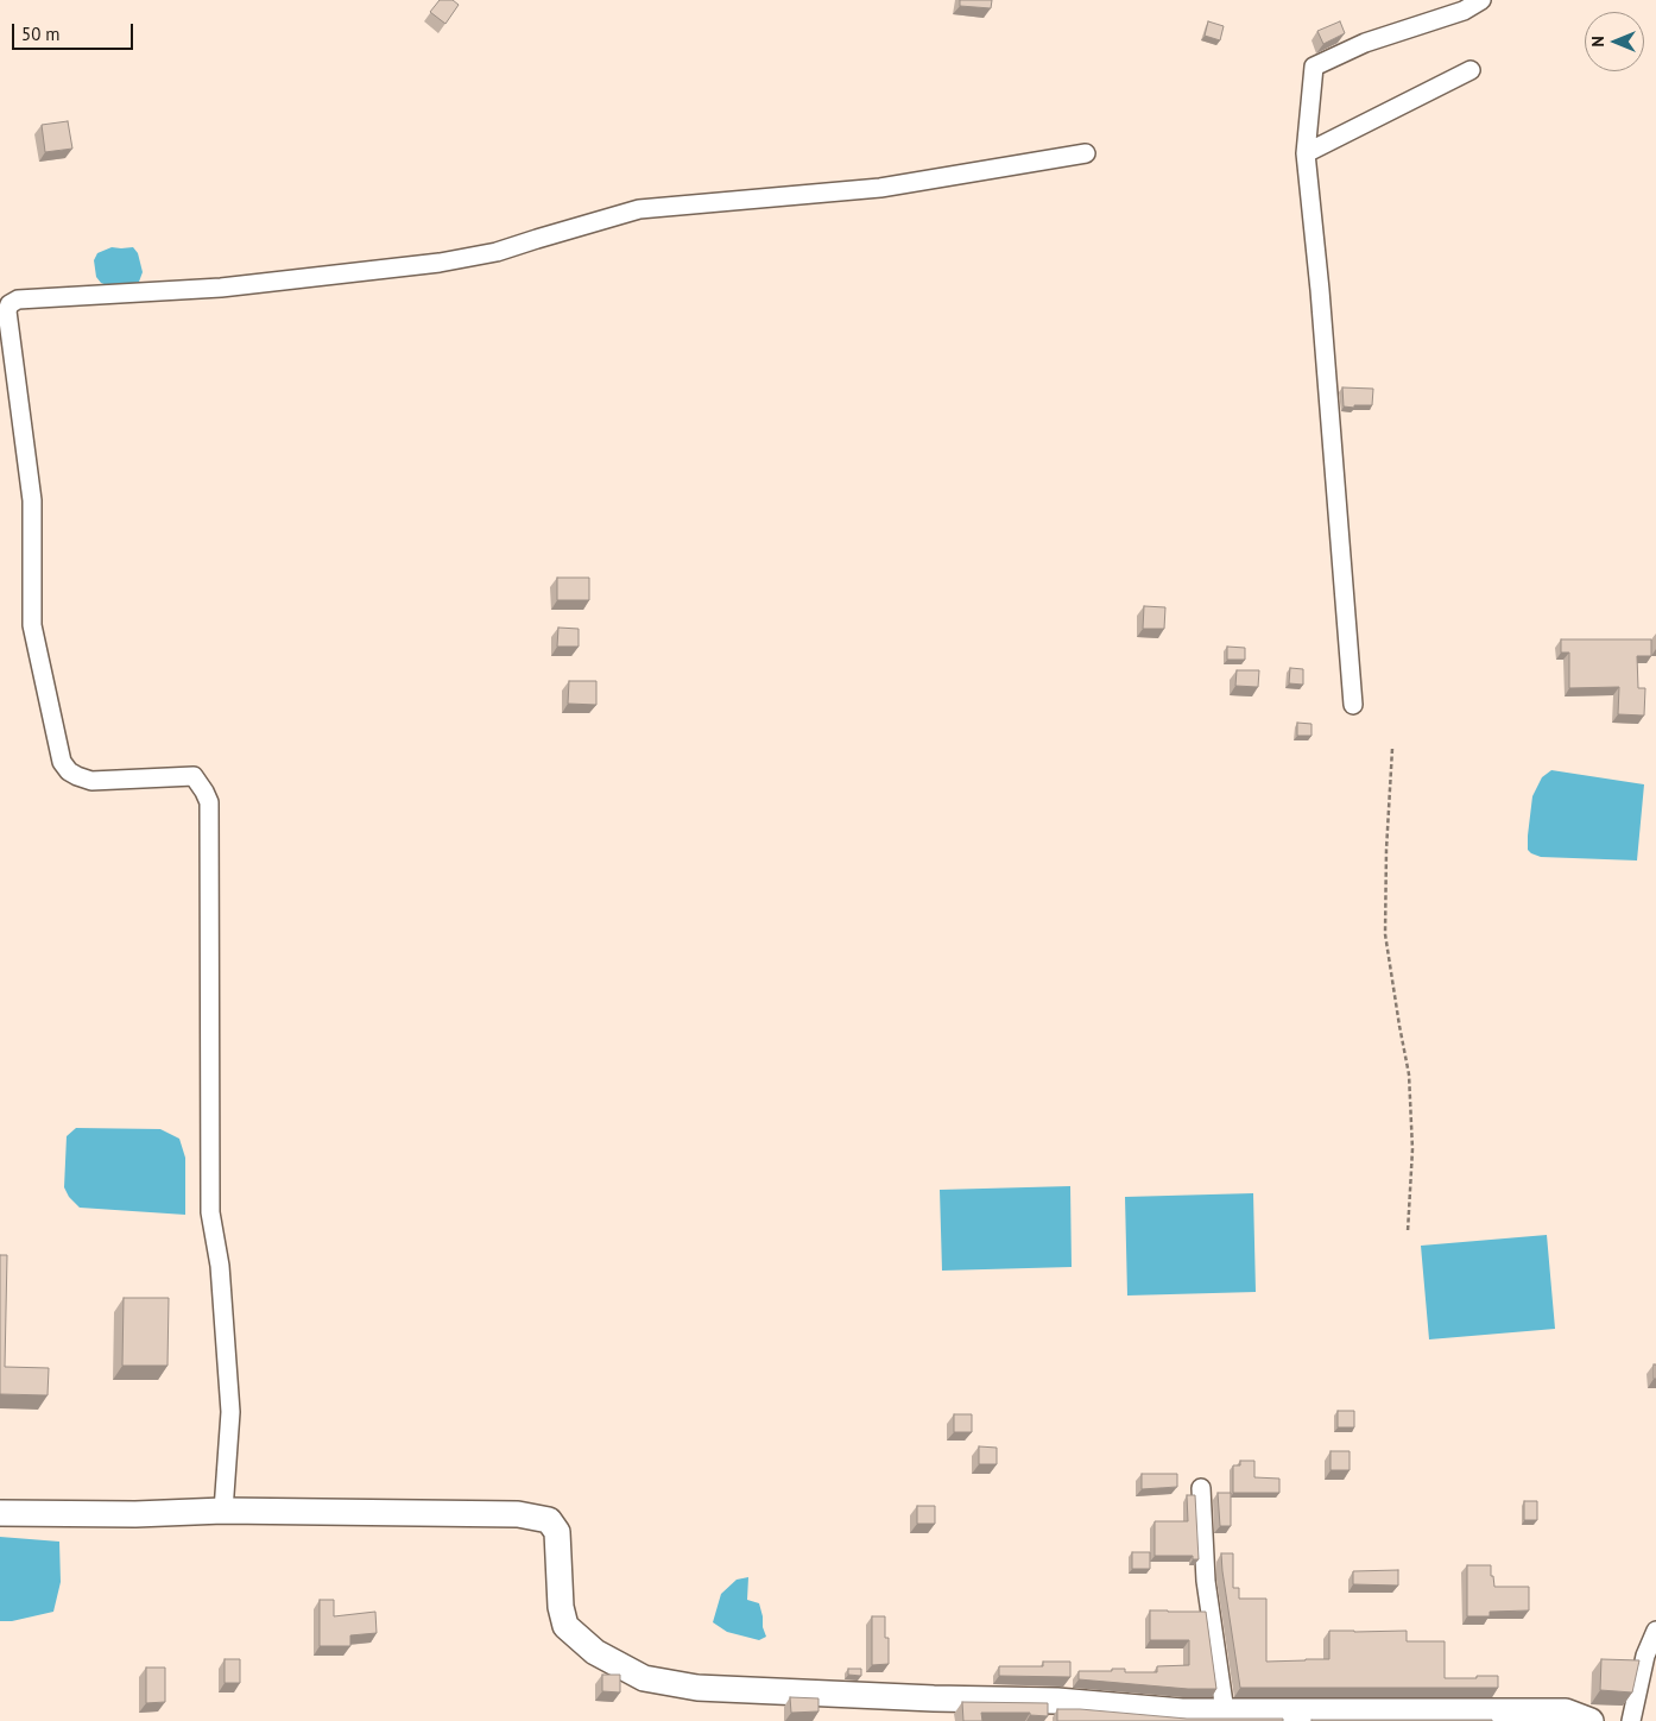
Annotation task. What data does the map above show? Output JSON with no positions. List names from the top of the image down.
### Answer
{
  "scale_bar": "50 m",
  "north": "left"
}
